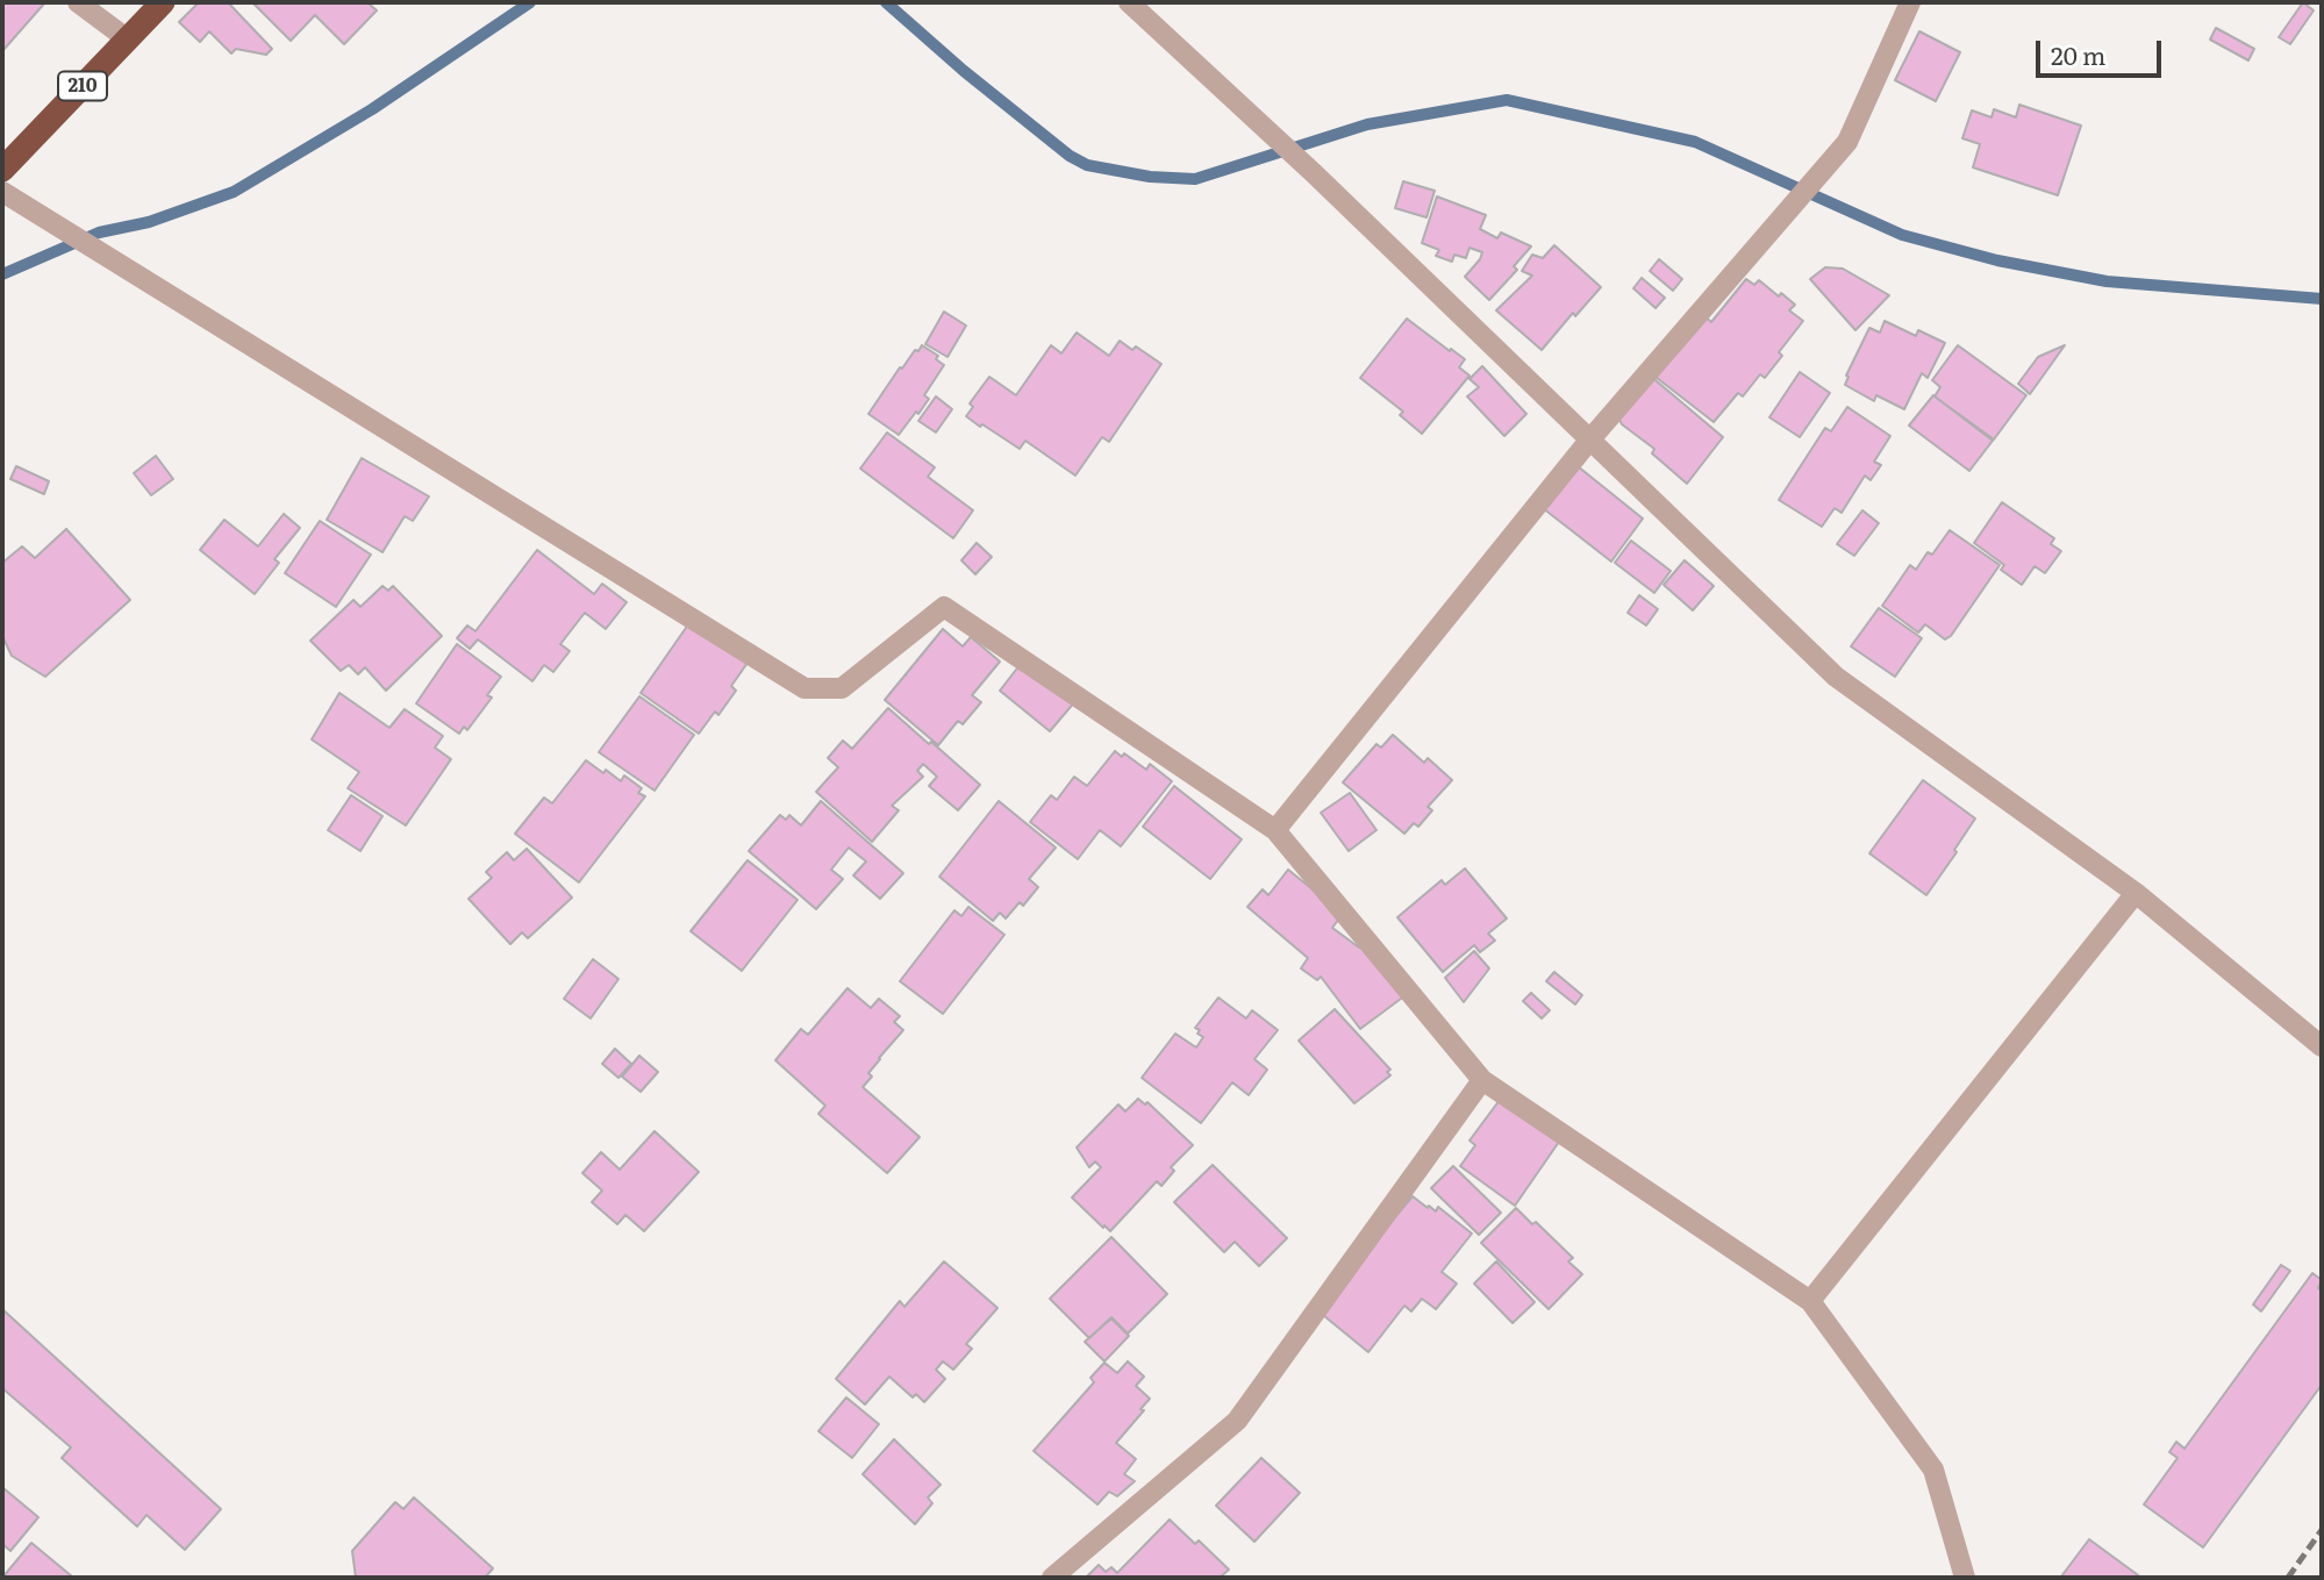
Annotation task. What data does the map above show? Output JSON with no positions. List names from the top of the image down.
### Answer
{
  "streets": {
    "highway": ["210"]
  },
  "scale_bar": "20 m"
}
